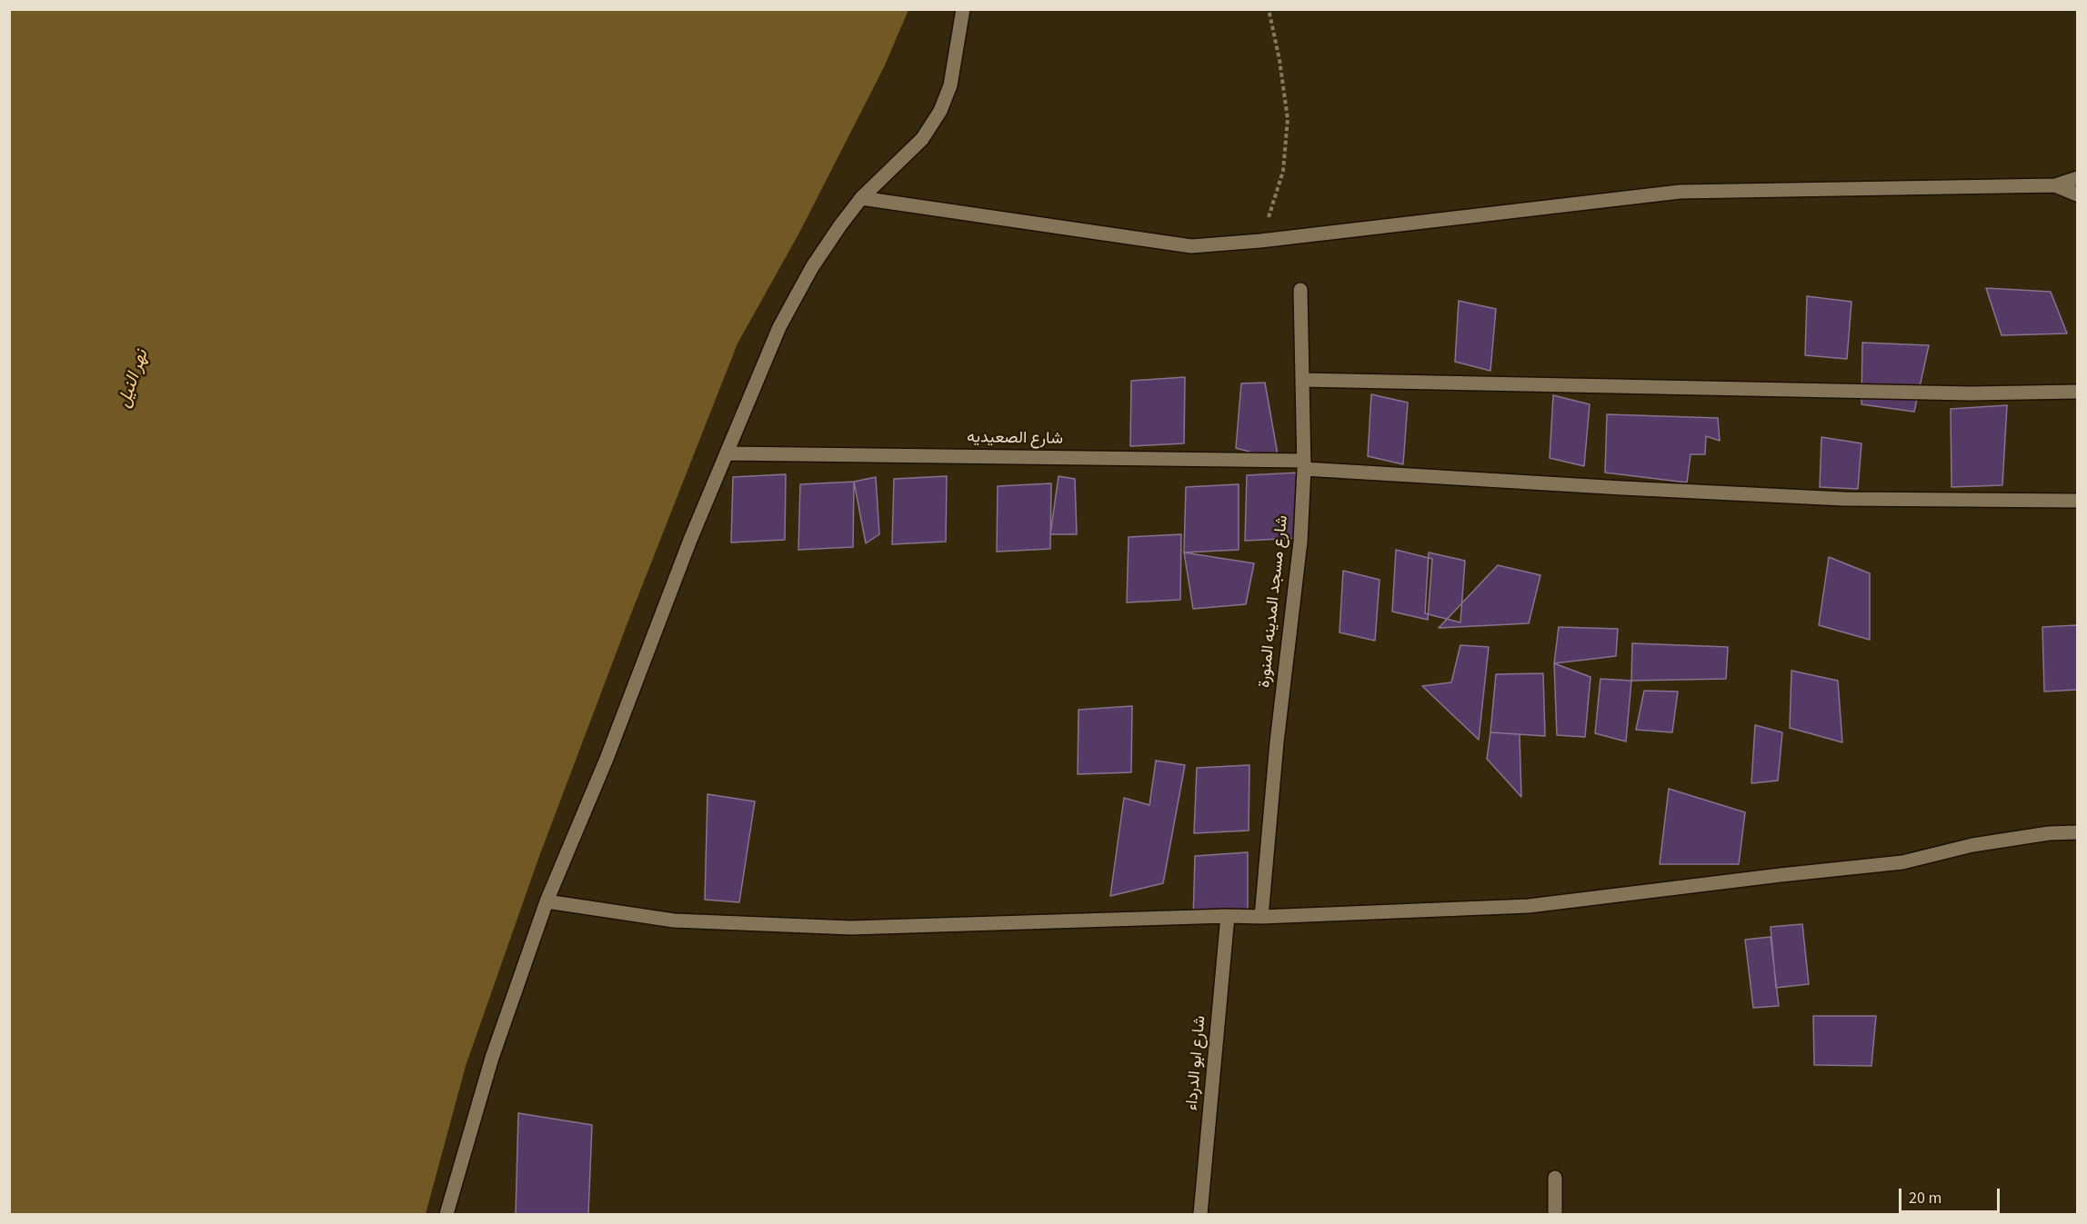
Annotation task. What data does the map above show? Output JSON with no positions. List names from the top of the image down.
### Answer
{
  "streets": {
    "street": ["شارع الصعيديه", "شارع مسجد المدينه المنورة", "شارع ابو الدرداء"]
  },
  "crossings": [
    ["شارع الصعيديه", "شارع مسجد المدينه المنورة"]
  ],
  "water": ["نهر النيل"],
  "scale_bar": "20 m"
}
